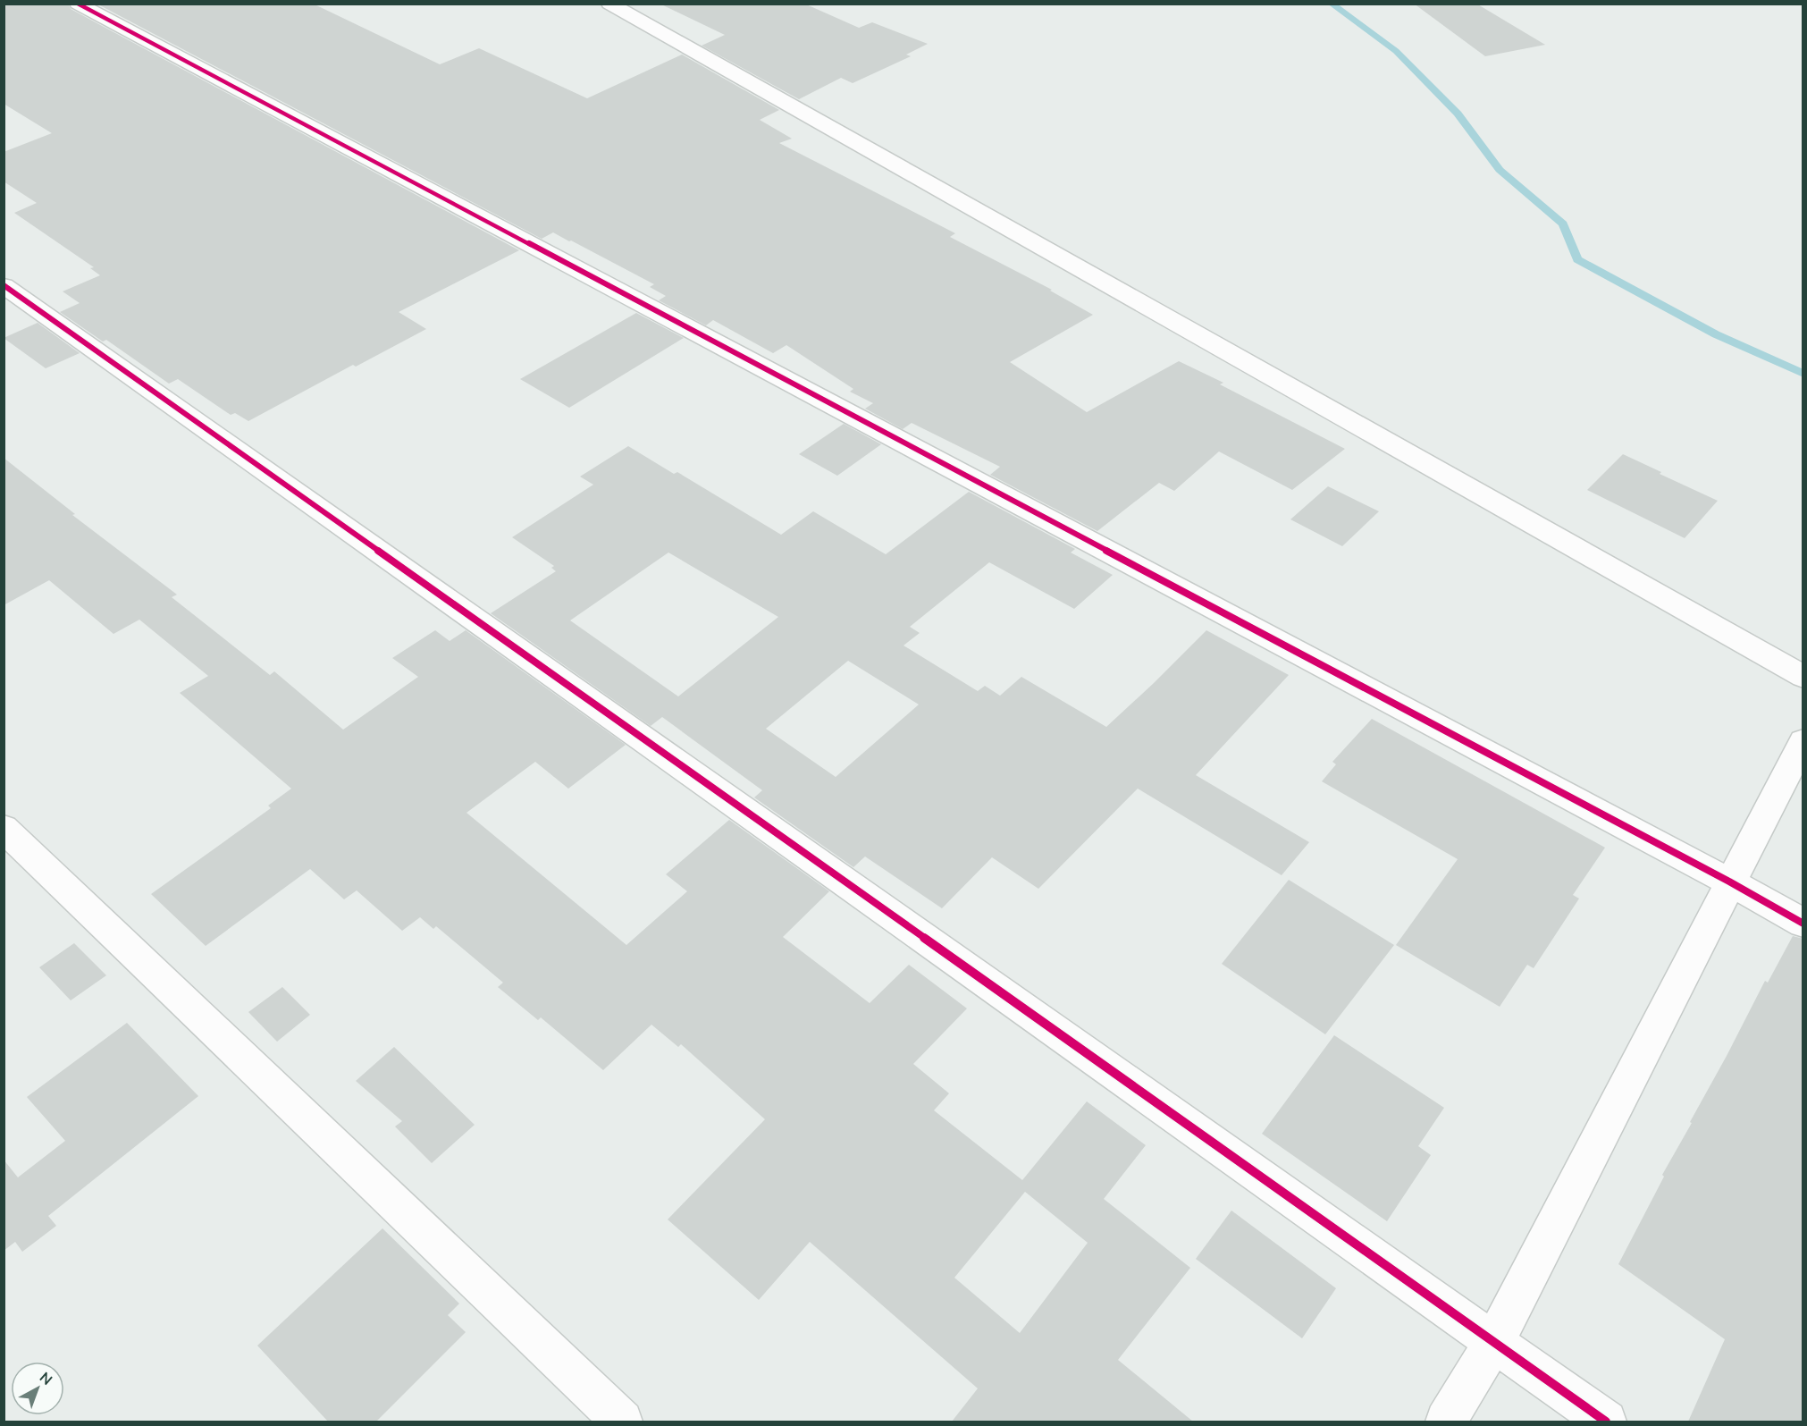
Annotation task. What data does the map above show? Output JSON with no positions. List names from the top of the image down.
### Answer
{
  "north": "top right"
}
